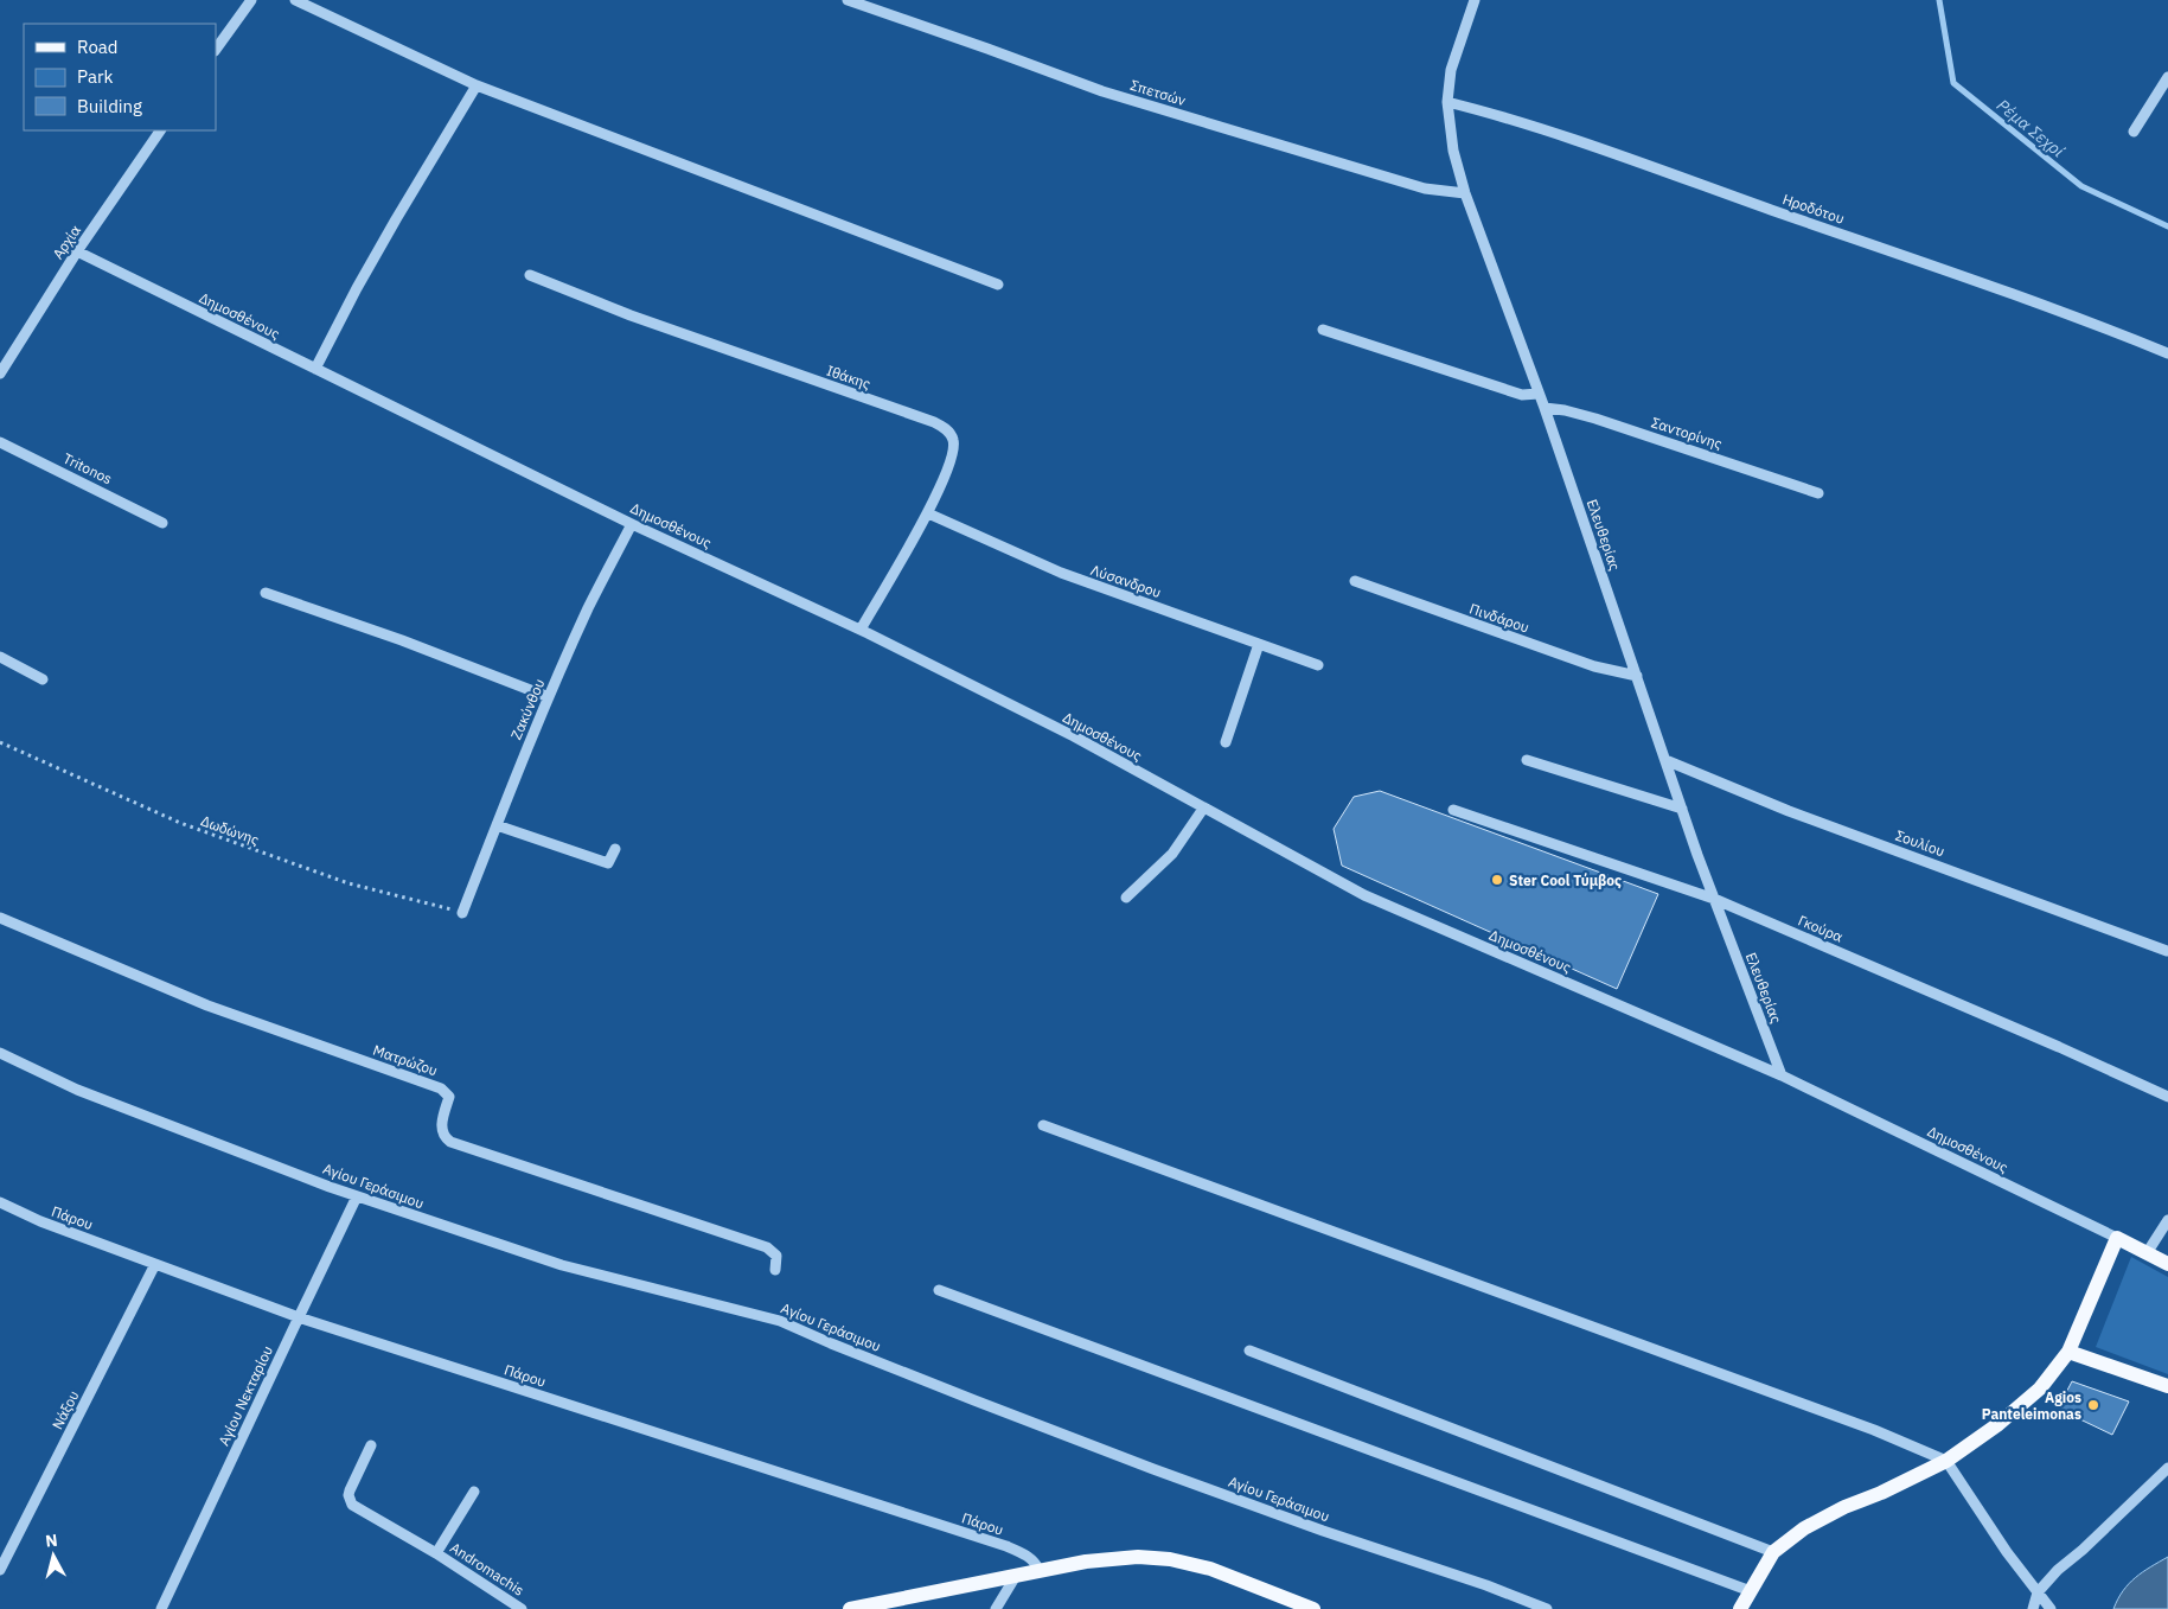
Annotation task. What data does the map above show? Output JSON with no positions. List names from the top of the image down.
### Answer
{
  "streets": {
    "street": [
      "Σπετσών",
      "Ηροδότου",
      "Αρχία",
      "Δημοσθένους",
      "Ιθάκης",
      "Σαντορίνης",
      "Tritonos",
      "Ελευθερίας",
      "Λύσανδρου",
      "Πινδάρου",
      "Ζακύνθου",
      "Σουλίου",
      "Γκούρα",
      "Ματρώζου",
      "Αγίου Γεράσιμου",
      "Πάρου",
      "Αγίου Νεκταρίου",
      "Νάξου",
      "Andromachis"
    ],
    "path": ["Δωδώνης"]
  },
  "crossings": [
    ["Σπετσών", "Ελευθερίας"],
    ["Ηροδότου", "Ελευθερίας"],
    ["Αρχία", "Δημοσθένους"],
    ["Δημοσθένους", "Ιθάκης"],
    ["Δημοσθένους", "Ελευθερίας"],
    ["Δημοσθένους", "Ζακύνθου"],
    ["Ιθάκης", "Λύσανδρου"],
    ["Σαντορίνης", "Ελευθερίας"],
    ["Ελευθερίας", "Πινδάρου"],
    ["Ελευθερίας", "Σουλίου"],
    ["Ελευθερίας", "Γκούρα"],
    ["Ζακύνθου", "Δωδώνης"],
    ["Αγίου Γεράσιμου", "Αγίου Νεκταρίου"],
    ["Πάρου", "Αγίου Νεκταρίου"],
    ["Πάρου", "Νάξου"]
  ],
  "water": ["Ρέμα Σεχρί"],
  "places": ["Ster Cool Τύμβος", "Agios Panteleimonas"],
  "legend": ["Road", "Park", "Building"],
  "north": "top"
}
